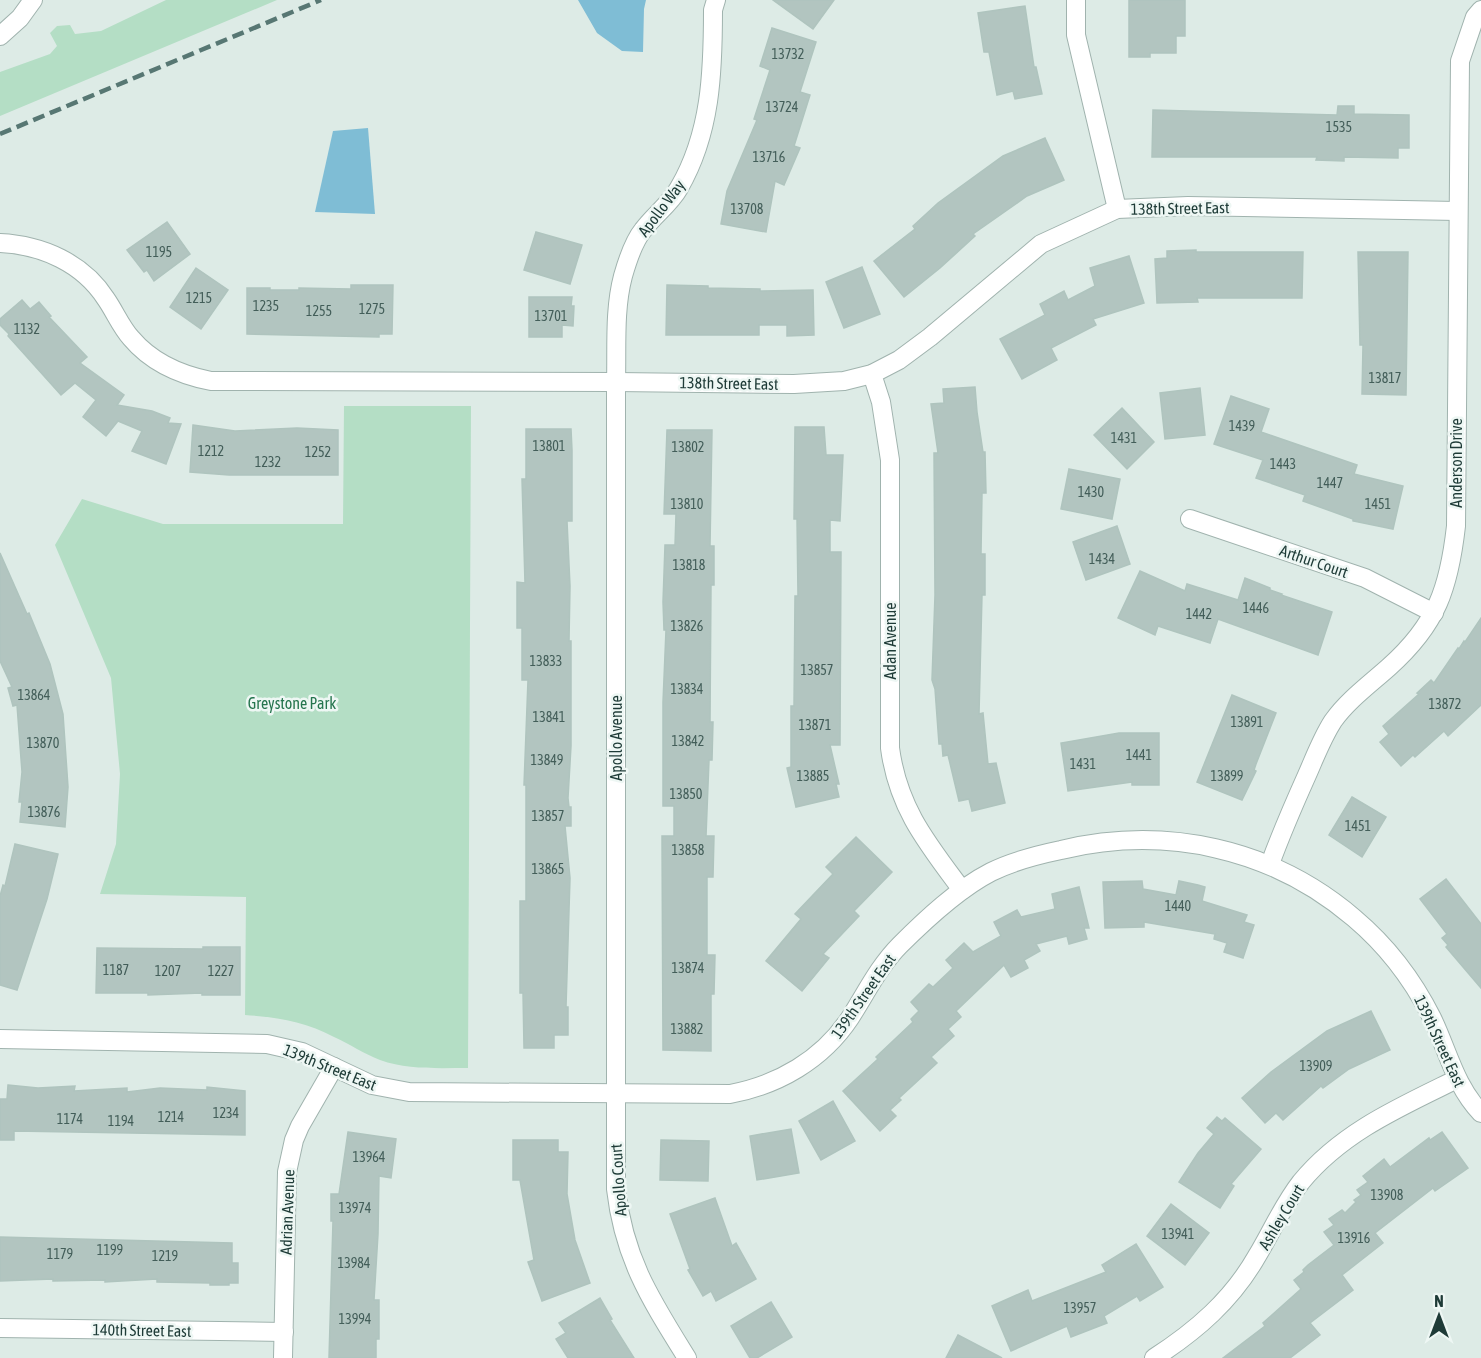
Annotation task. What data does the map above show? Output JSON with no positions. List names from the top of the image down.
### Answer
{
  "streets": {
    "street": [
      "Apollo Way",
      "138th Street East",
      "Anderson Drive",
      "Arthur Court",
      "Adan Avenue",
      "Apollo Avenue",
      "139th Street East",
      "Apollo Court",
      "Adrian Avenue",
      "Ashley Court",
      "140th Street East"
    ]
  },
  "crossings": [
    ["Apollo Way", "138th Street East"],
    ["Apollo Way", "Apollo Avenue"],
    ["138th Street East", "Anderson Drive"],
    ["138th Street East", "Adan Avenue"],
    ["138th Street East", "Apollo Avenue"],
    ["Anderson Drive", "Arthur Court"],
    ["Anderson Drive", "139th Street East"],
    ["Adan Avenue", "139th Street East"],
    ["Apollo Avenue", "139th Street East"],
    ["Apollo Avenue", "Apollo Court"],
    ["139th Street East", "Apollo Court"],
    ["139th Street East", "Adrian Avenue"],
    ["139th Street East", "Ashley Court"],
    ["Adrian Avenue", "140th Street East"]
  ],
  "parks": ["Greystone Park"],
  "house_numbers": [
    "13732",
    "13724",
    "1535",
    "13716",
    "13708",
    "1195",
    "1215",
    "1235",
    "1275",
    "1255",
    "13701",
    "1132",
    "13817",
    "1439",
    "1431",
    "13801",
    "13802",
    "1212",
    "1252",
    "1232",
    "1443",
    "1447",
    "1430",
    "13810",
    "1451",
    "1434",
    "13818",
    "1446",
    "1442",
    "13826",
    "13833",
    "13857",
    "13834",
    "13864",
    "13872",
    "13841",
    "13891",
    "13871",
    "13842",
    "13870",
    "1441",
    "13849",
    "1431",
    "13885",
    "13899",
    "13850",
    "13876",
    "13857",
    "1451",
    "13858",
    "13865",
    "1440",
    "13874",
    "1187",
    "1207",
    "1227",
    "13882",
    "13909",
    "1234",
    "1214",
    "1174",
    "1194",
    "13964",
    "13908",
    "13974",
    "13941",
    "13916",
    "1199",
    "1179",
    "1219",
    "13984",
    "13957",
    "13994"
  ],
  "north": "top"
}
